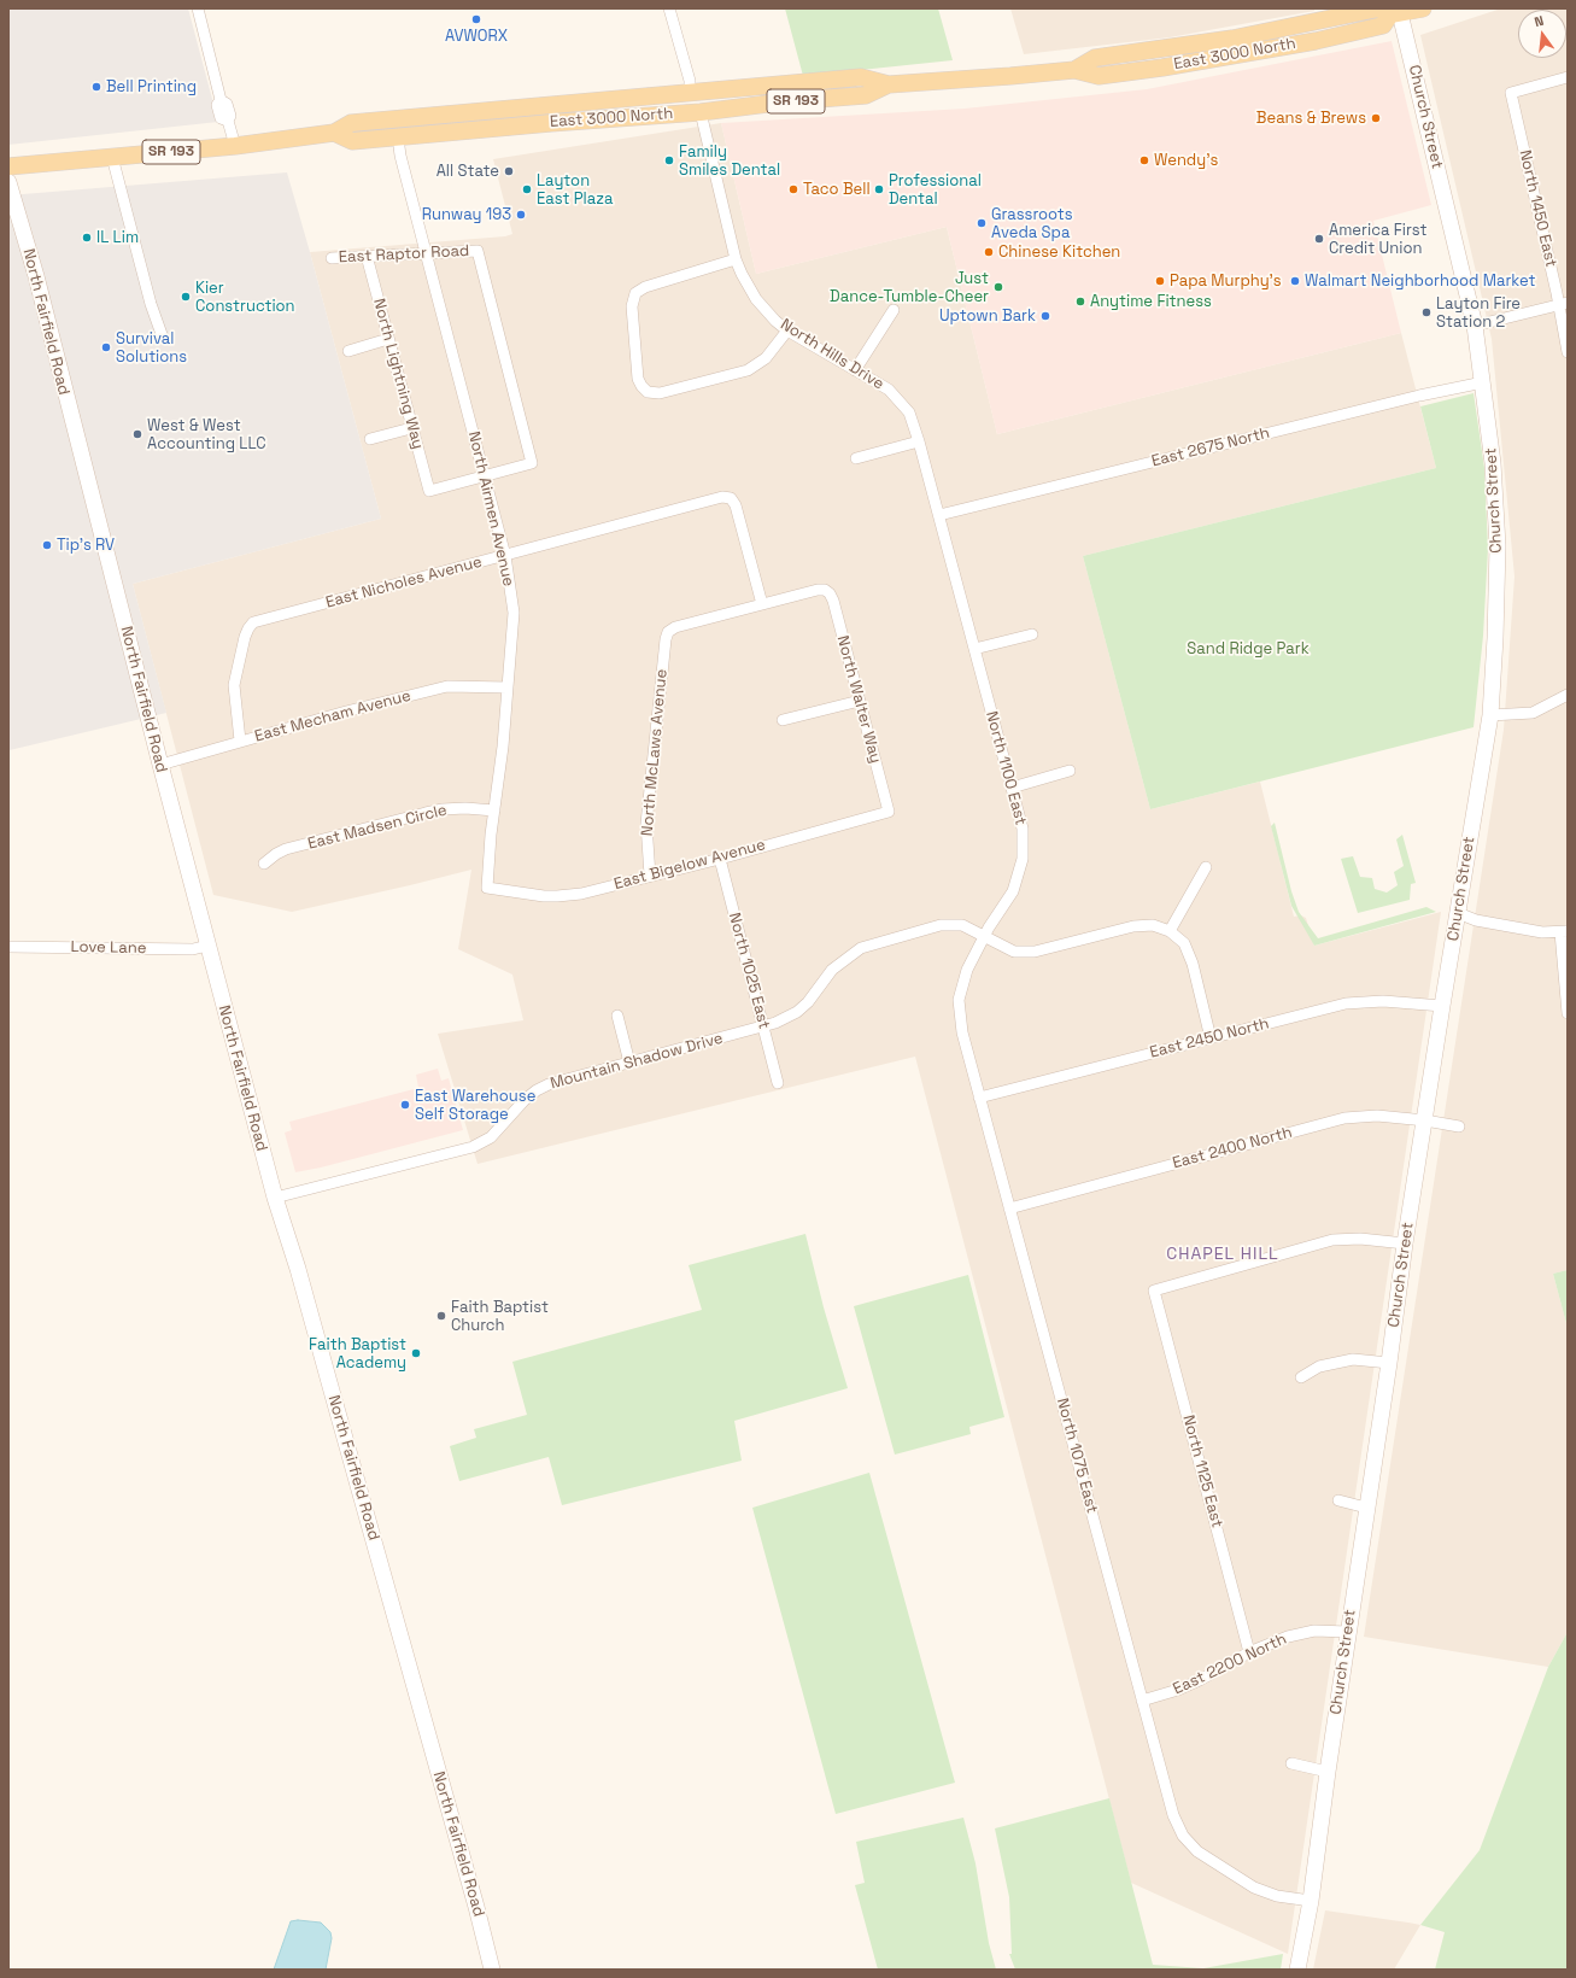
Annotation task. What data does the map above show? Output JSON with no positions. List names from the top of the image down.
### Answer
{
  "streets": {
    "main road": ["East 3000 North", "SR 193"],
    "street": [
      "Church Street",
      "North 1450 East",
      "East Raptor Road",
      "North Fairfield Road",
      "North Hills Drive",
      "North Lightning Way",
      "East 2675 North",
      "North Airmen Avenue",
      "East Nicholes Avenue",
      "North Walter Way",
      "East Mecham Avenue",
      "North McLaws Avenue",
      "North 1100 East",
      "East Madsen Circle",
      "East Bigelow Avenue",
      "Love Lane",
      "North 1025 East",
      "East 2450 North",
      "Mountain Shadow Drive",
      "East 2400 North",
      "North 1075 East",
      "North 1125 East",
      "East 2200 North"
    ]
  },
  "crossings": [
    ["East 3000 North", "Church Street"],
    ["East 3000 North", "North Hills Drive"],
    ["East 3000 North", "North Airmen Avenue"],
    ["Church Street", "East 2675 North"],
    ["Church Street", "East 2450 North"],
    ["Church Street", "East 2400 North"],
    ["Church Street", "North 1075 East"],
    ["Church Street", "North 1125 East"],
    ["Church Street", "East 2200 North"],
    ["East Raptor Road", "North Lightning Way"],
    ["East Raptor Road", "North Airmen Avenue"],
    ["North Fairfield Road", "East Mecham Avenue"],
    ["North Fairfield Road", "Love Lane"],
    ["North Fairfield Road", "Mountain Shadow Drive"],
    ["North Hills Drive", "East 2675 North"],
    ["North Hills Drive", "North 1100 East"],
    ["North Lightning Way", "North Airmen Avenue"],
    ["East 2675 North", "North 1100 East"],
    ["North Airmen Avenue", "East Nicholes Avenue"],
    ["North Airmen Avenue", "East Mecham Avenue"],
    ["North Airmen Avenue", "East Madsen Circle"],
    ["North Airmen Avenue", "East Bigelow Avenue"],
    ["East Nicholes Avenue", "North Walter Way"],
    ["East Nicholes Avenue", "East Mecham Avenue"],
    ["East Nicholes Avenue", "North McLaws Avenue"],
    ["North Walter Way", "North McLaws Avenue"],
    ["North Walter Way", "East Bigelow Avenue"],
    ["North McLaws Avenue", "East Bigelow Avenue"],
    ["North 1100 East", "East 2450 North"],
    ["North 1100 East", "Mountain Shadow Drive"],
    ["North 1100 East", "North 1075 East"],
    ["East Bigelow Avenue", "North 1025 East"],
    ["North 1025 East", "Mountain Shadow Drive"],
    ["East 2450 North", "North 1075 East"],
    ["East 2400 North", "North 1075 East"],
    ["North 1075 East", "East 2200 North"],
    ["North 1125 East", "East 2200 North"]
  ],
  "districts": ["CHAPEL HILL"],
  "parks": ["Sand Ridge Park"],
  "places": [
    "AVWORX",
    "Bell Printing",
    "Beans & Brews",
    "Family Smiles Dental",
    "Wendy's",
    "All State",
    "Layton East Plaza",
    "Taco Bell",
    "Professional Dental",
    "Runway 193",
    "Grassroots Aveda Spa",
    "IL Lim",
    "America First Credit Union",
    "Chinese Kitchen",
    "Papa Murphy's",
    "Walmart Neighborhood Market",
    "Just Dance-Tumble-Cheer",
    "Kier Construction",
    "Anytime Fitness",
    "Layton Fire Station 2",
    "Uptown Bark",
    "Survival Solutions",
    "West & West Accounting LLC",
    "Tip's RV",
    "East Warehouse Self Storage",
    "Faith Baptist Church",
    "Faith Baptist Academy"
  ],
  "north": "top"
}
